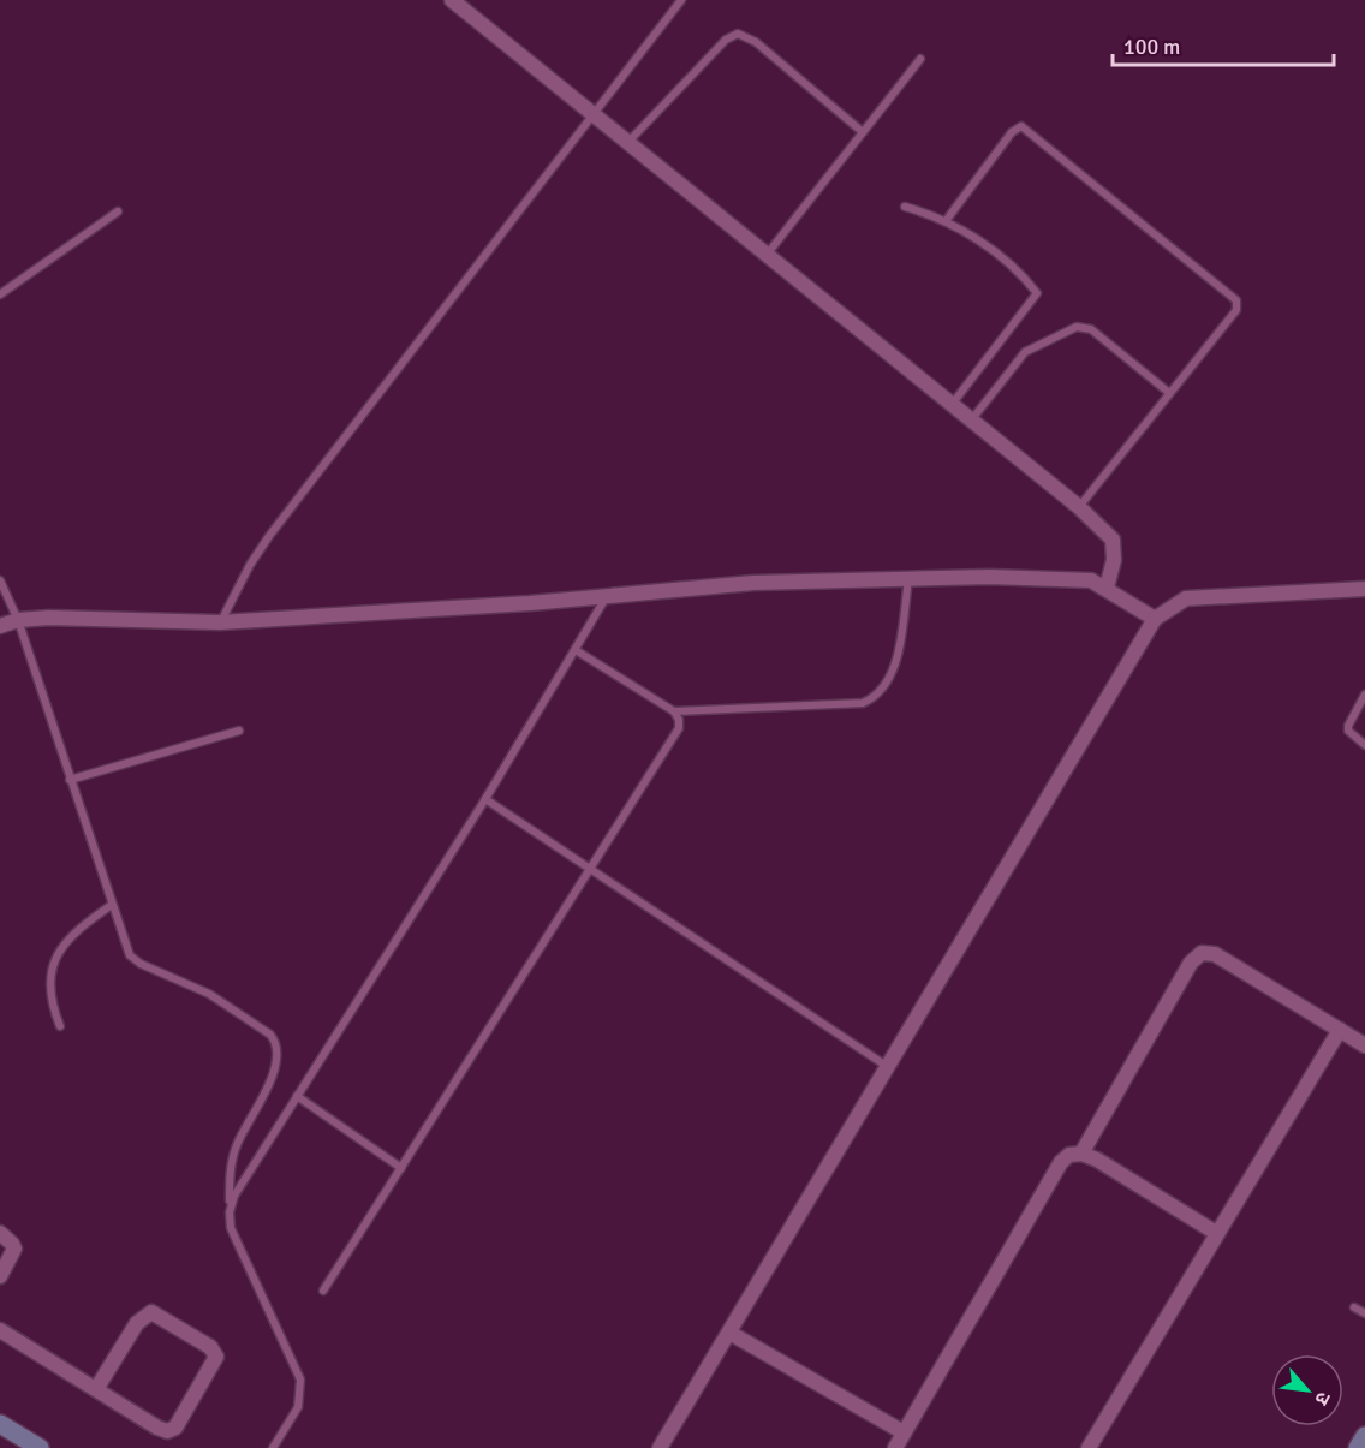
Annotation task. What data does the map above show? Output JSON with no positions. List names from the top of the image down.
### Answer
{
  "scale_bar": "100 m",
  "north": "bottom right"
}
